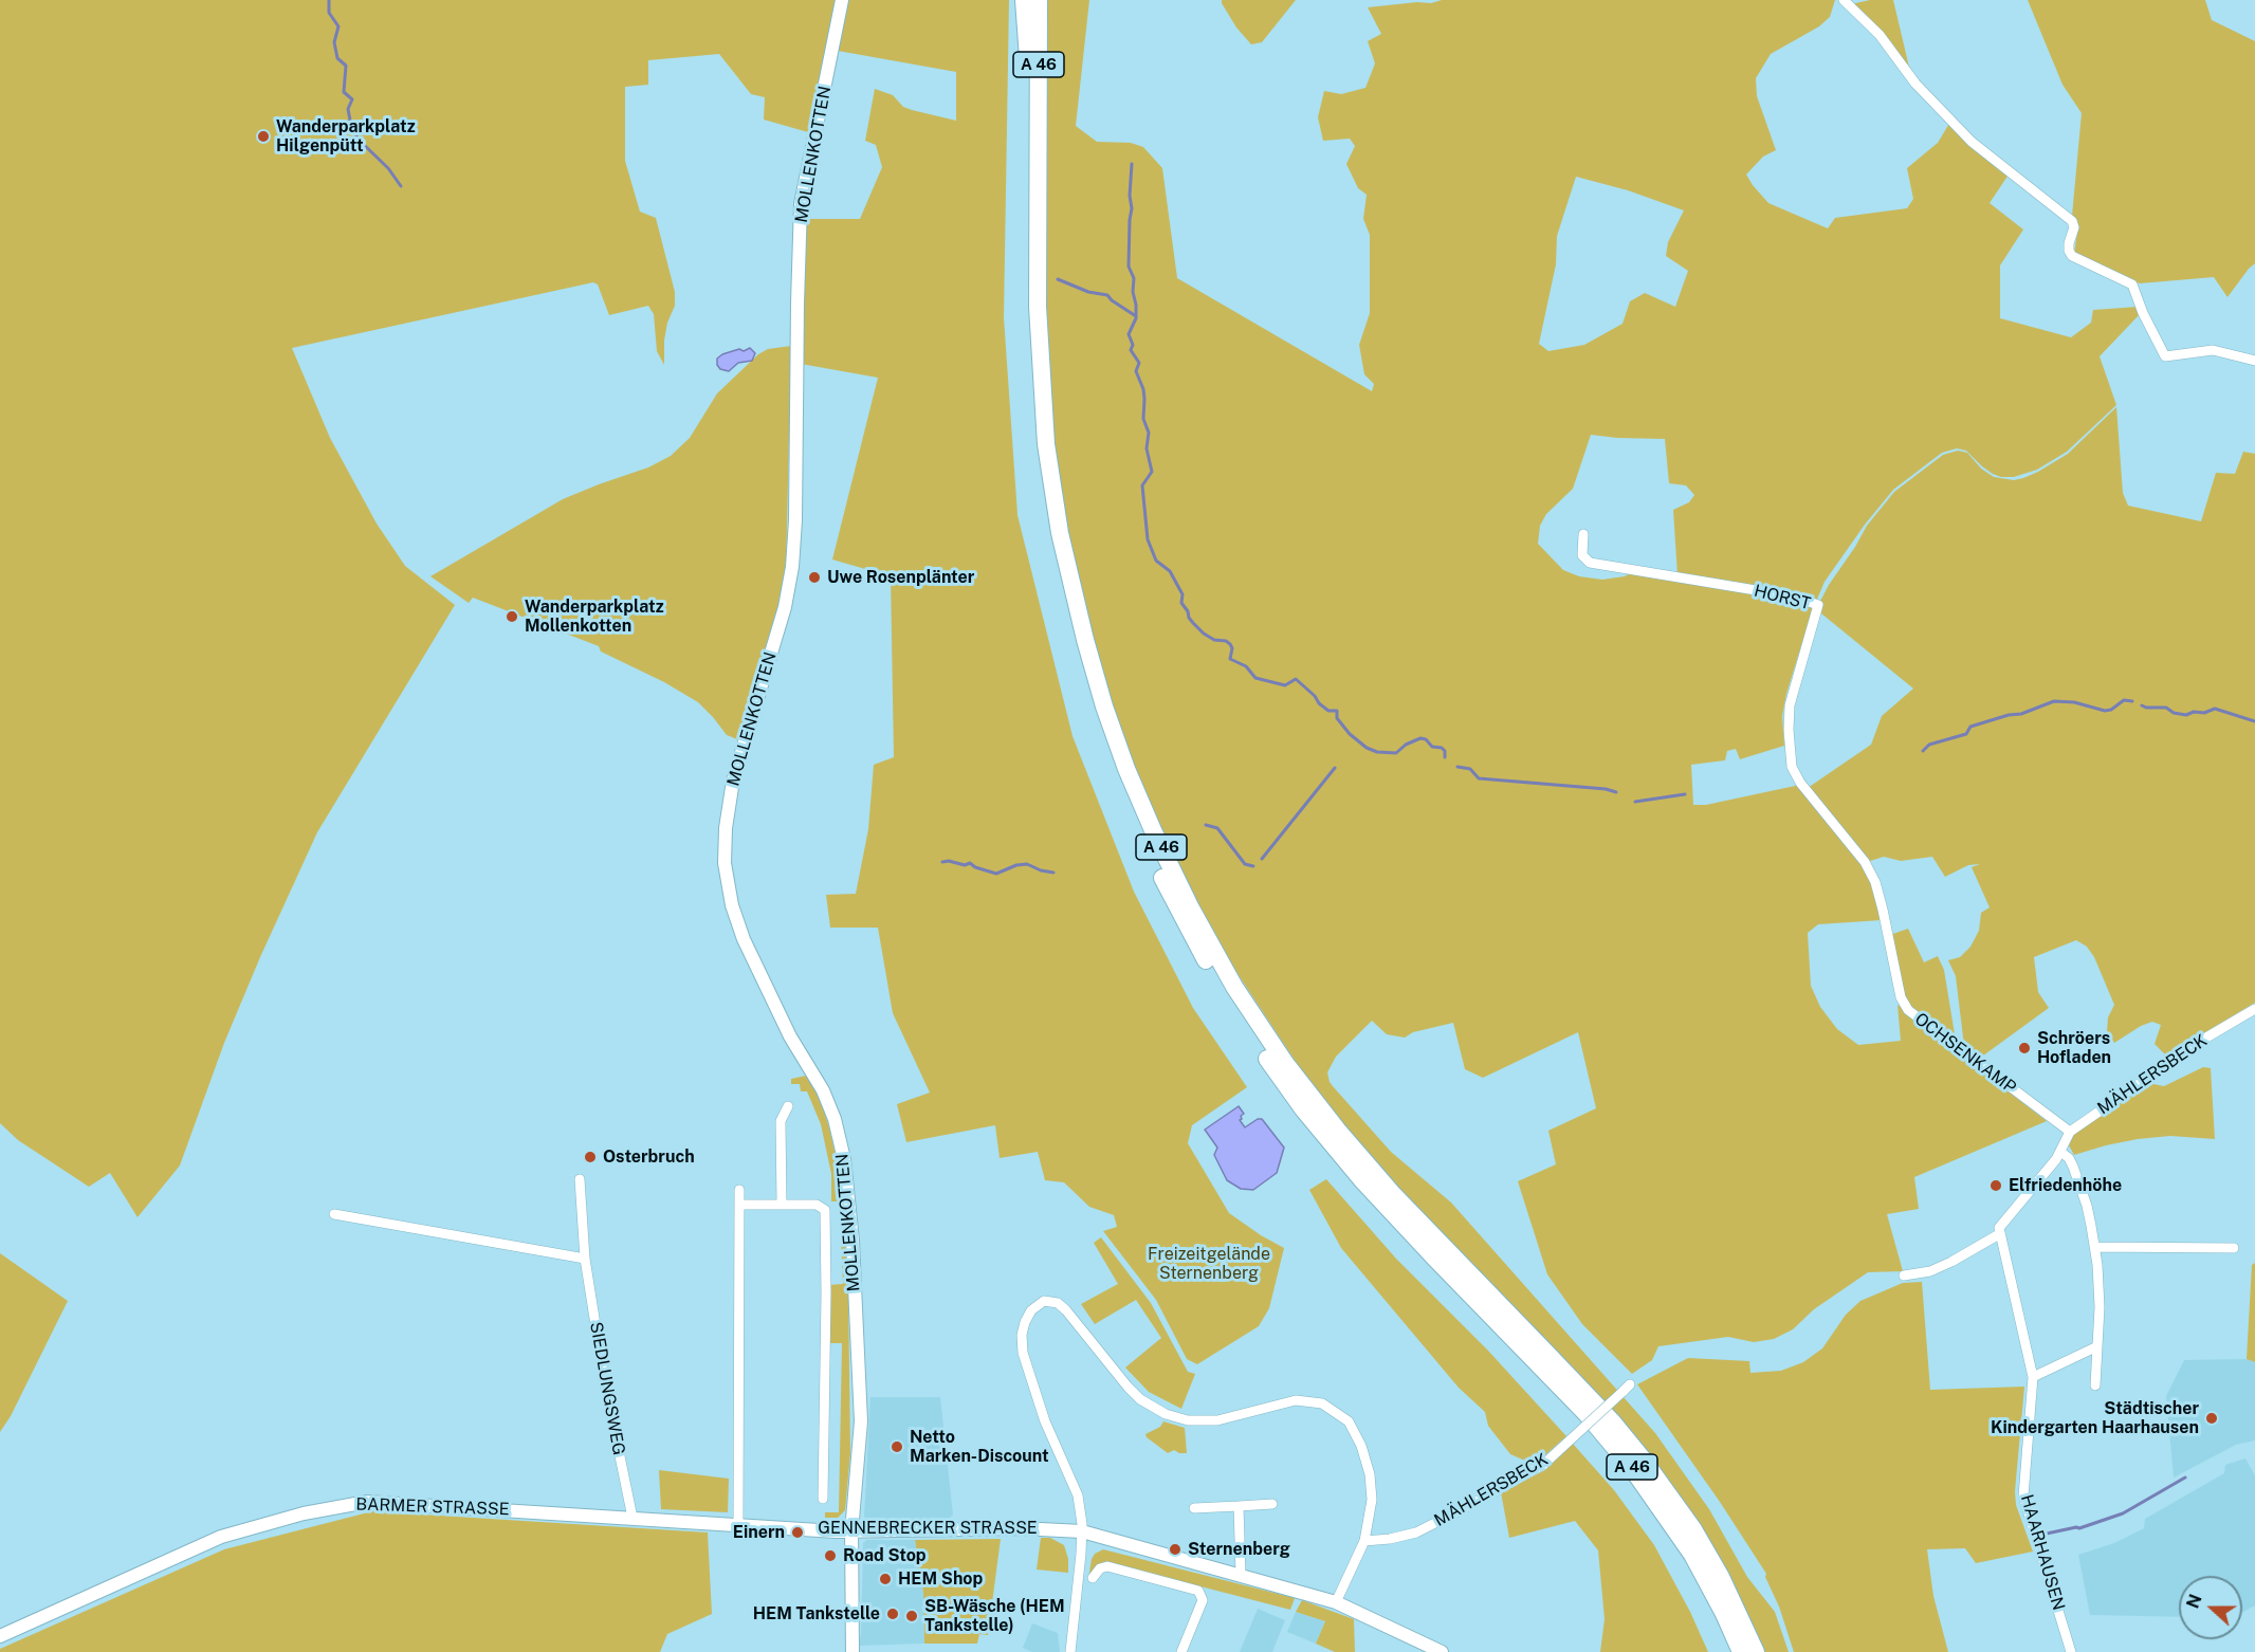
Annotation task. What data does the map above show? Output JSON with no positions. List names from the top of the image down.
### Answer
{
  "streets": {
    "highway": ["A 46"],
    "main road": ["MOLLENKOTTEN", "BARMER STRASSE", "GENNEBRECKER STRASSE"],
    "street": [
      "HORST",
      "OCHSENKAMP",
      "MÄHLERSBECK",
      "SIEDLUNGSWEG",
      "HAARHAUSEN"
    ]
  },
  "crossings": [
    ["MOLLENKOTTEN", "GENNEBRECKER STRASSE"],
    ["HORST", "OCHSENKAMP"],
    ["OCHSENKAMP", "MÄHLERSBECK"],
    ["SIEDLUNGSWEG", "BARMER STRASSE"],
    ["BARMER STRASSE", "GENNEBRECKER STRASSE"]
  ],
  "parks": ["Freizeitgelände Sternenberg"],
  "places": [
    "Wanderparkplatz Hilgenpütt",
    "Uwe Rosenplänter",
    "Wanderparkplatz Mollenkotten",
    "Schröers Hofladen",
    "Osterbruch",
    "Elfriedenhöhe",
    "Städtischer Kindergarten Haarhausen",
    "Netto Marken-Discount",
    "Einern",
    "Sternenberg",
    "Road Stop",
    "HEM Shop",
    "HEM Tankstelle",
    "SB-Wäsche (HEM Tankstelle)"
  ],
  "north": "left"
}
